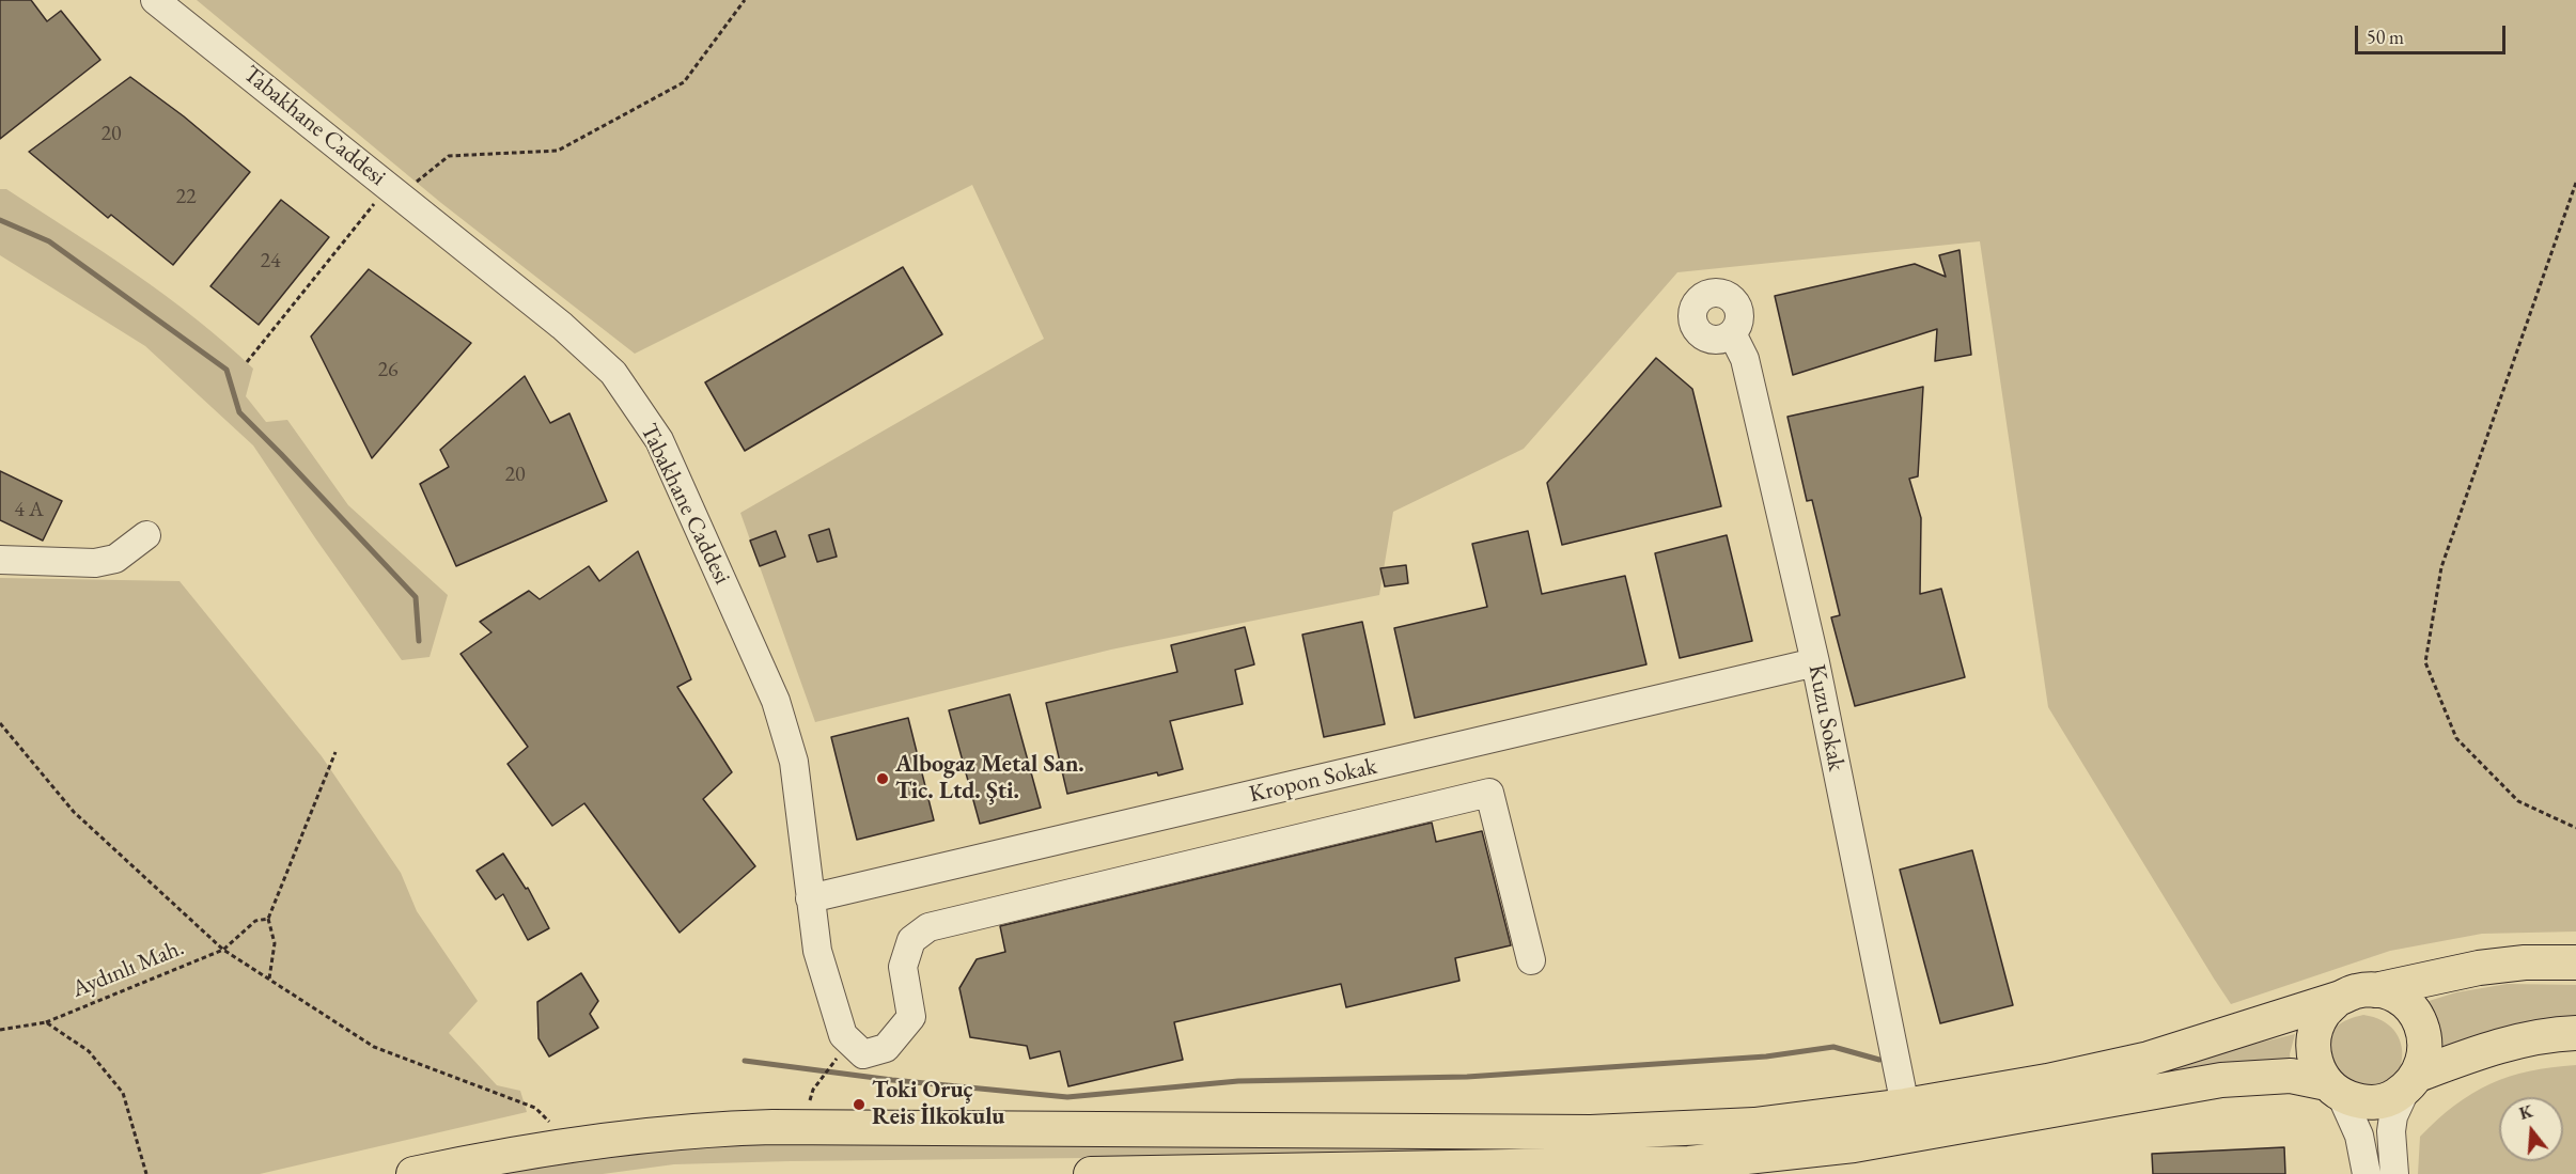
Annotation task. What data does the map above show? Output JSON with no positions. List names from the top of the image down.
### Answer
{
  "streets": {
    "street": ["Tabakhane Caddesi", "Kuzu Sokak", "Kropon Sokak"],
    "path": ["Aydınlı Mah."]
  },
  "crossings": [
    ["Tabakhane Caddesi", "Kropon Sokak"],
    ["Kuzu Sokak", "Kropon Sokak"]
  ],
  "places": ["Albogaz Metal San. Tic. Ltd. Şti.", "Toki Oruç Reis İlkokulu"],
  "house_numbers": [
    "20",
    "22",
    "24",
    "26",
    "20",
    "4 A"
  ],
  "scale_bar": "50 m",
  "north": "top"
}
